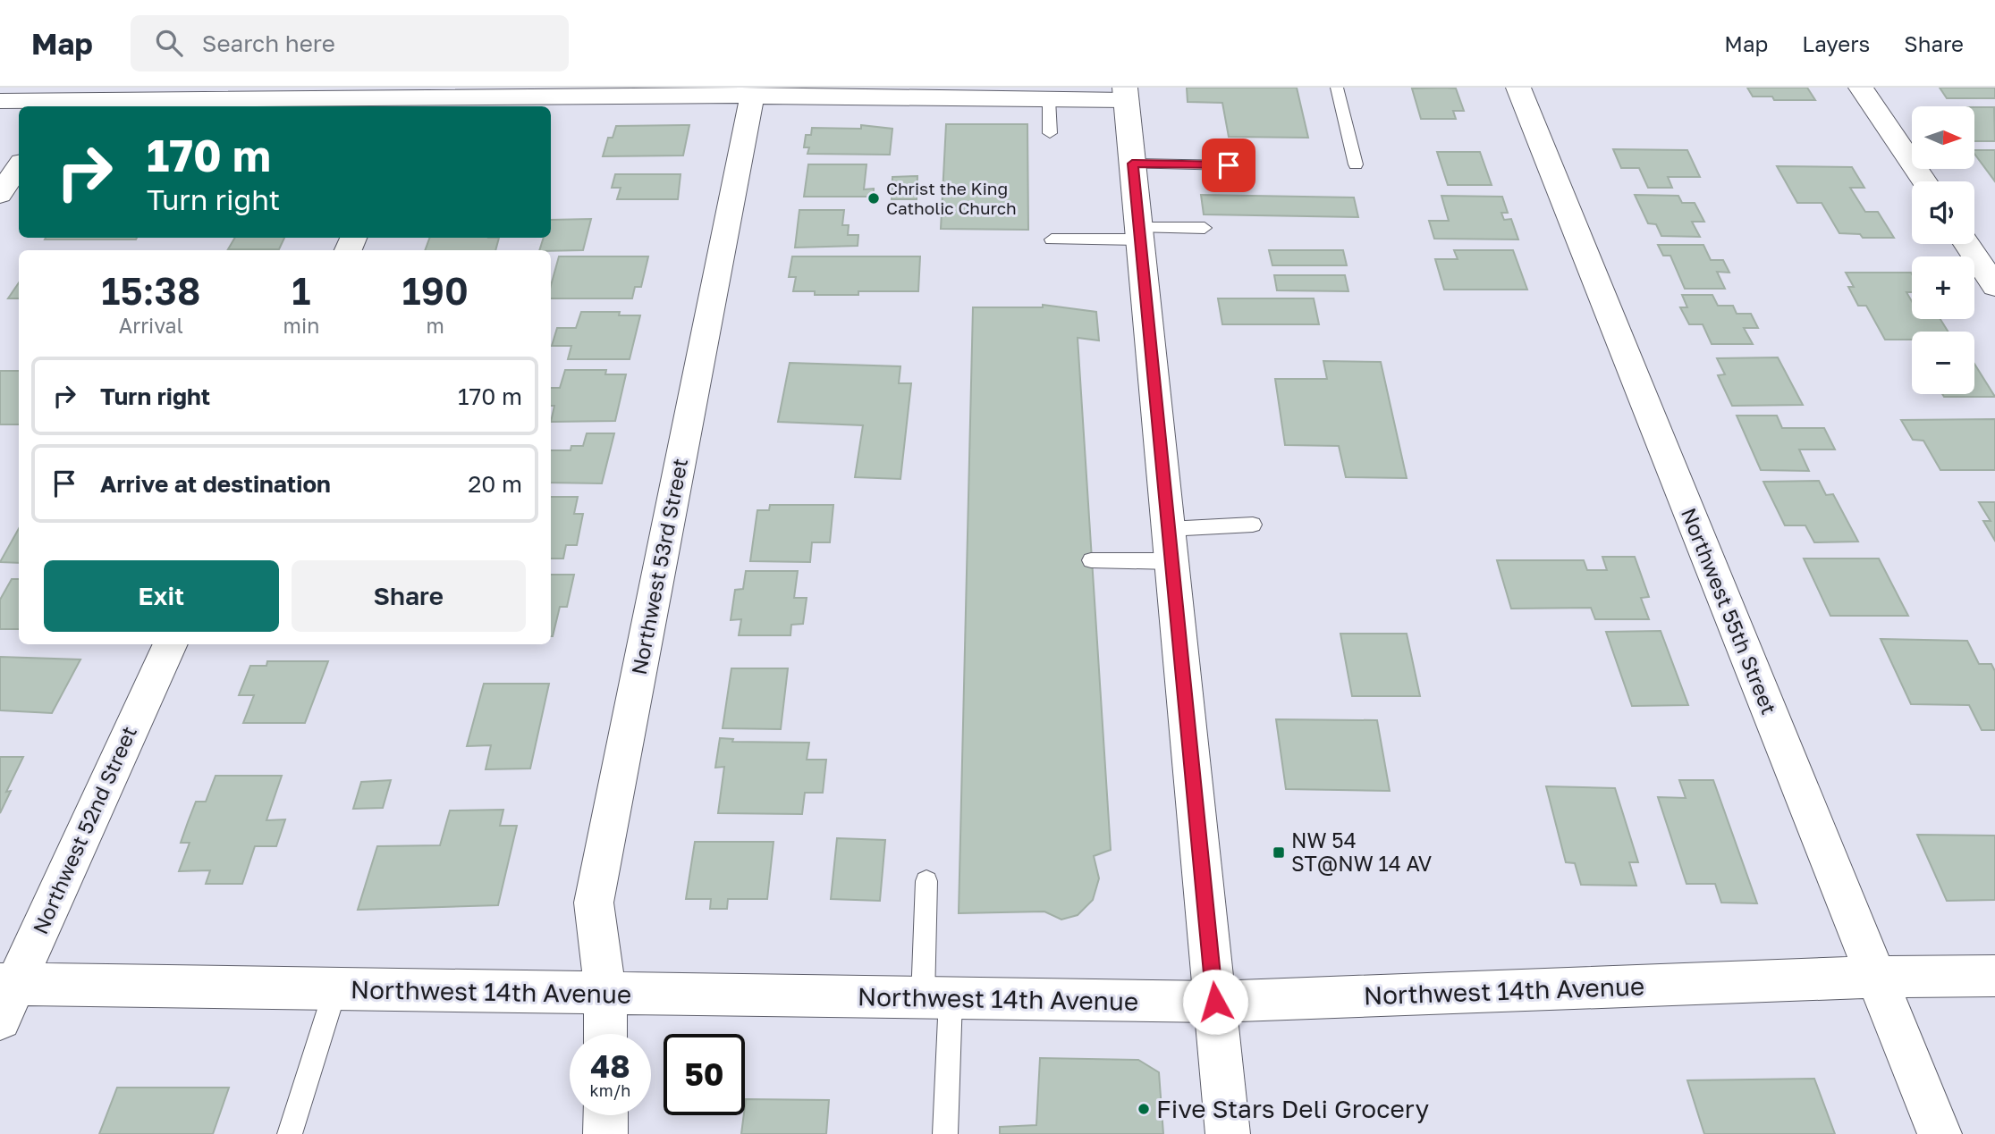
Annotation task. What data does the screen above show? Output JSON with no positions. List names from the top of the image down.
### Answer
{
  "streets": {
    "street": [
      "Northwest 53rd Street",
      "Northwest 55th Street",
      "Northwest 52nd Street",
      "Northwest 14th Avenue"
    ]
  },
  "crossings": [
    ["Northwest 53rd Street", "Northwest 14th Avenue"],
    ["Northwest 55th Street", "Northwest 14th Avenue"],
    ["Northwest 52nd Street", "Northwest 14th Avenue"]
  ],
  "places": {
    "other": ["Christ the King Catholic Church", "Five Stars Deli Grocery"],
    "transit": ["NW 54 ST@NW 14 AV"]
  },
  "north": "right",
  "page": {
    "header": "Map",
    "search": "Search here",
    "nav": ["Map", "Layers", "Share"],
    "map_buttons": ["+", "−"],
    "turn": ["170 m", "Turn right"],
    "eta": [
      "15:38",
      "Arrival",
      "1",
      "min",
      "190",
      "m"
    ],
    "list": [
      {
        "name": "Turn right",
        "value": "170 m"
      },
      {
        "name": "Arrive at destination",
        "value": "20 m"
      }
    ],
    "buttons": ["Exit", "Share"],
    "speed": "48 km/h",
    "limit": "50"
  }
}
